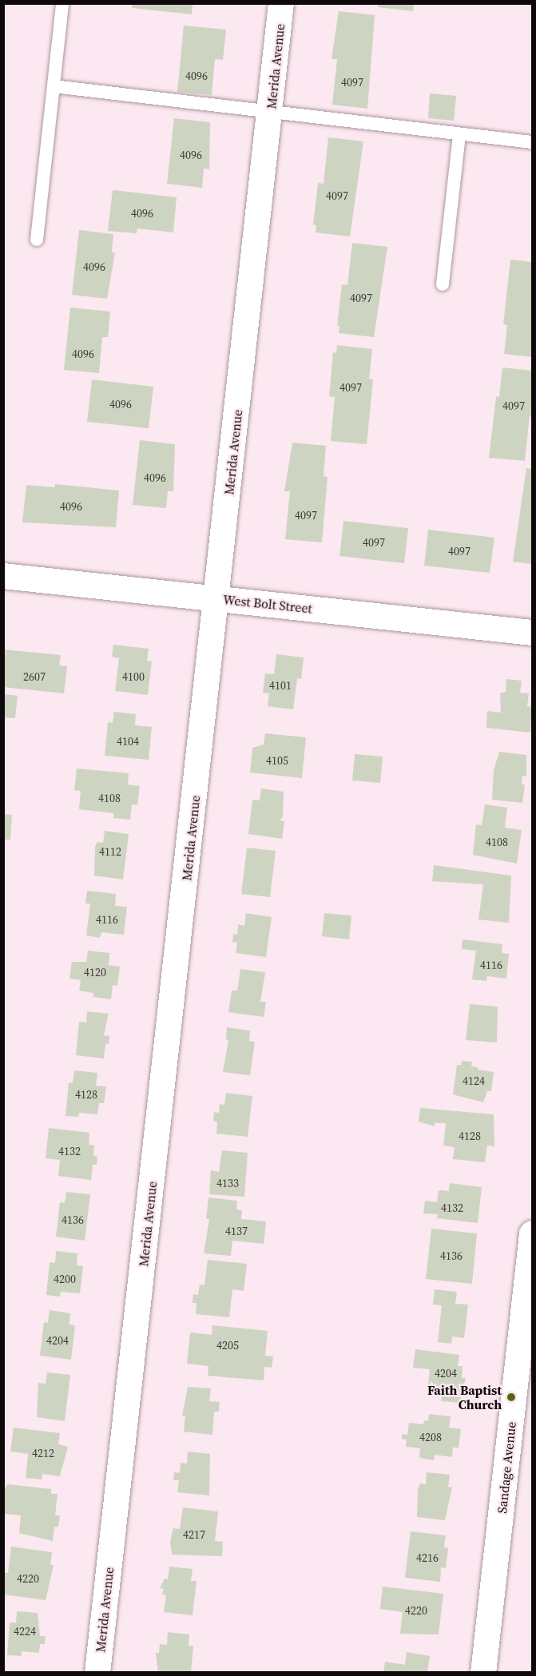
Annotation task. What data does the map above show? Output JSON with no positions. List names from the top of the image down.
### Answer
{
  "streets": {
    "street": ["Merida Avenue", "West Bolt Street", "Sandage Avenue"]
  },
  "crossings": [
    ["Merida Avenue", "West Bolt Street"]
  ],
  "places": ["Faith Baptist Church"],
  "house_numbers": [
    "4096",
    "4097",
    "4096",
    "4097",
    "4096",
    "4096",
    "4097",
    "4096",
    "4097",
    "4096",
    "4097",
    "4096",
    "4096",
    "4097",
    "4097",
    "4097",
    "2607",
    "4100",
    "4101",
    "4104",
    "4105",
    "4108",
    "4108",
    "4112",
    "4116",
    "4116",
    "4120",
    "4124",
    "4128",
    "4128",
    "4132",
    "4133",
    "4132",
    "4136",
    "4137",
    "4136",
    "4200",
    "4204",
    "4205",
    "4204",
    "4208",
    "4212",
    "4217",
    "4216",
    "4220",
    "4220",
    "4224"
  ]
}
